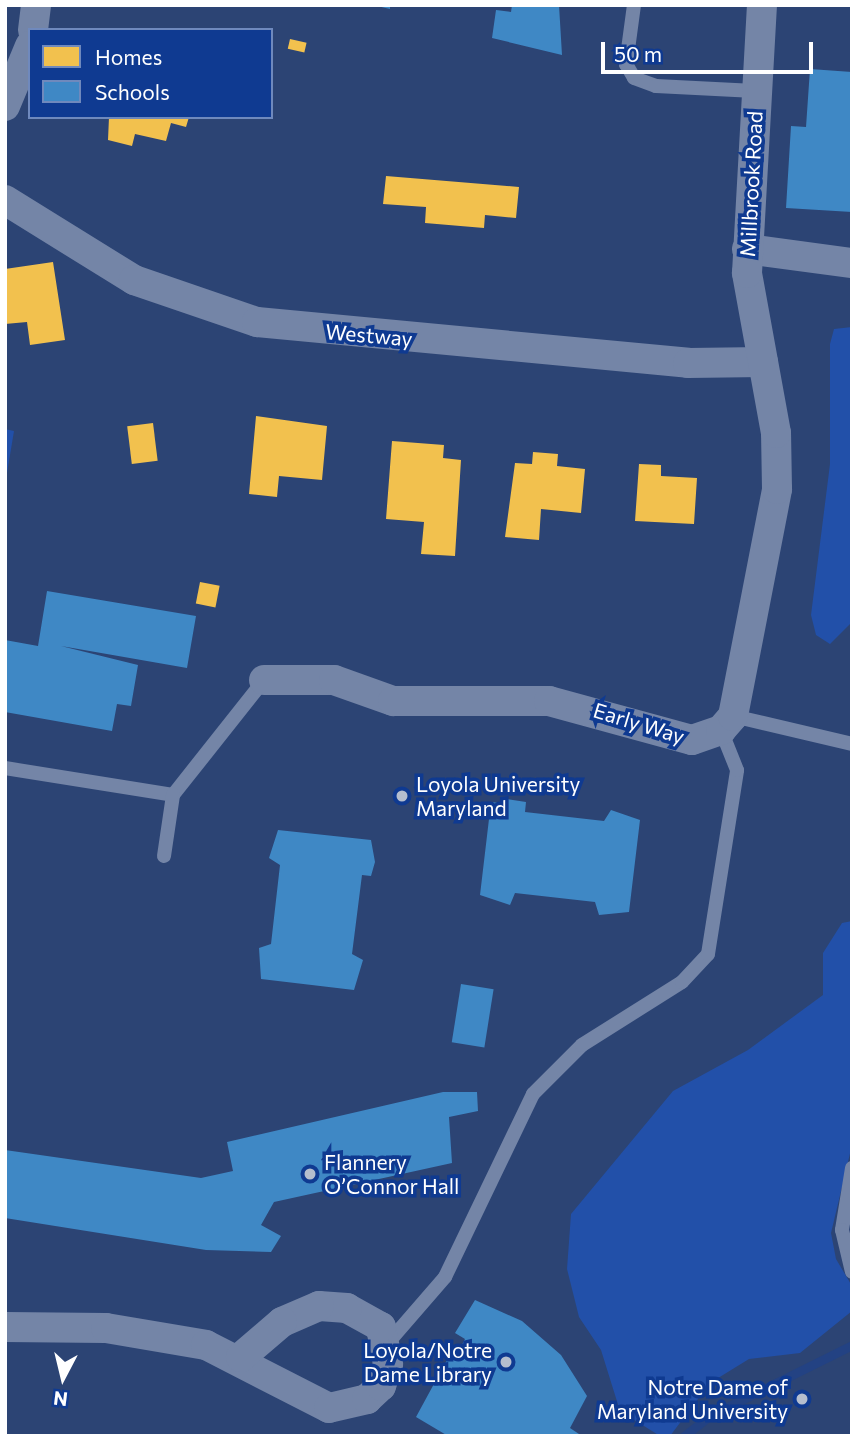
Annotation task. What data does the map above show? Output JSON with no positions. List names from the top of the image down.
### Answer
{
  "streets": {
    "street": ["Millbrook Road", "Westway", "Early Way"]
  },
  "crossings": [
    ["Millbrook Road", "Westway"]
  ],
  "places": [
    "Loyola University Maryland",
    "Flannery O’Connor Hall",
    "Loyola/Notre Dame Library",
    "Notre Dame of Maryland University"
  ],
  "legend": ["Homes", "Schools"],
  "scale_bar": "50 m",
  "north": "bottom"
}
